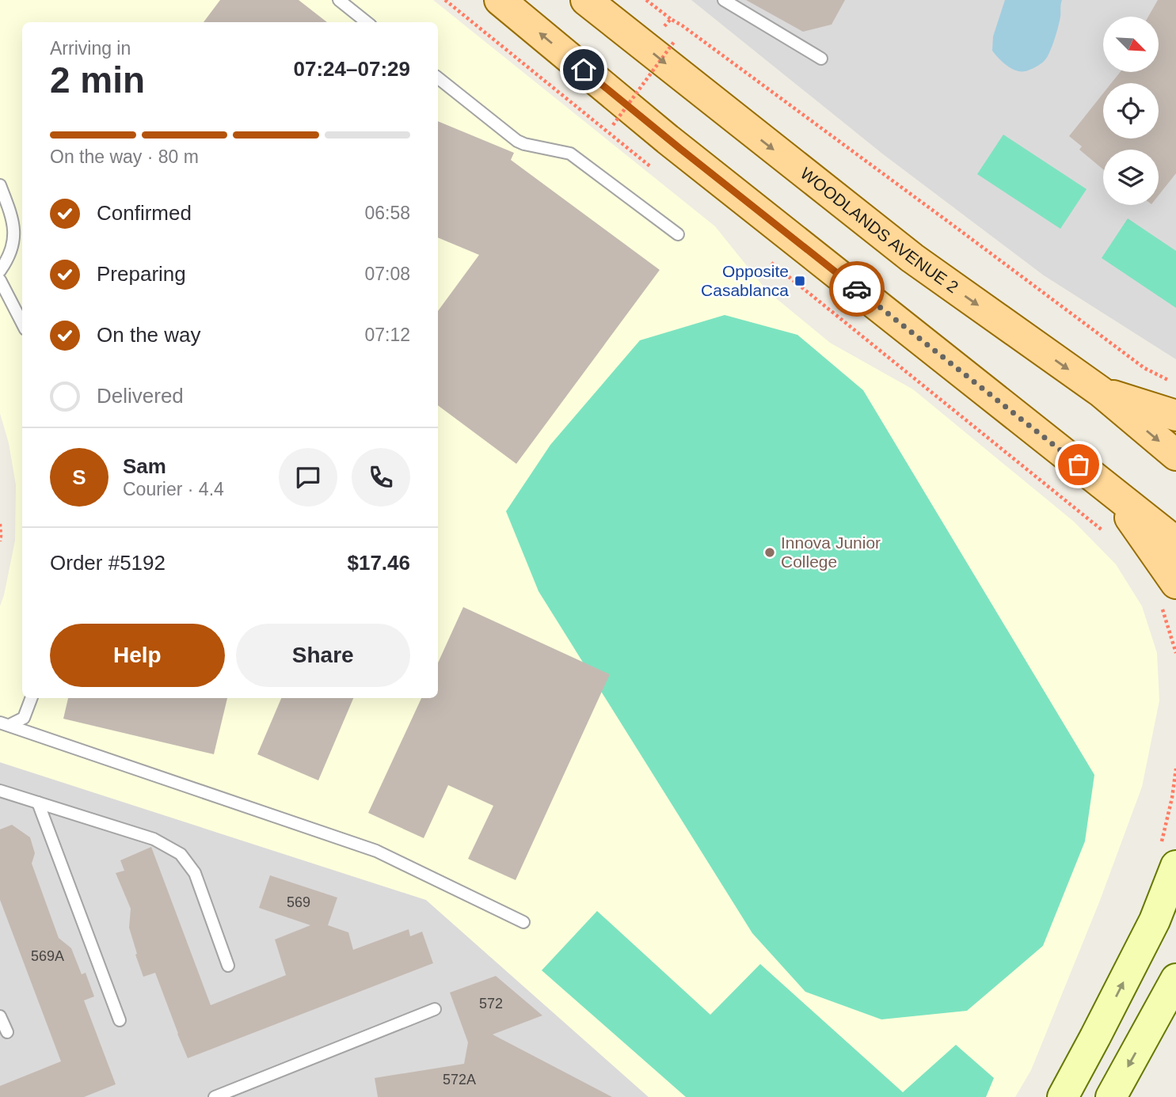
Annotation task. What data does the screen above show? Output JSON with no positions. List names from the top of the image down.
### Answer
{
  "streets": {
    "main road": ["WOODLANDS AVENUE 2"]
  },
  "places": {
    "transit": ["Opposite Casablanca"],
    "other": ["Innova Junior College"]
  },
  "house_numbers": [
    "569",
    "569A",
    "572",
    "572A"
  ],
  "north": "bottom right",
  "page": {
    "heading": ["2 min", "Arriving in", "07:24–07:29"],
    "panel": [
      "Sam",
      "Courier · 4.4",
      "Order #5192",
      "$17.46"
    ],
    "bar": "On the way · 80 m",
    "list": [
      ["Confirmed", "06:58"],
      ["Preparing", "07:08"],
      ["On the way", "07:12"],
      "Delivered"
    ],
    "round": "S",
    "buttons": ["Help", "Share"]
  }
}
